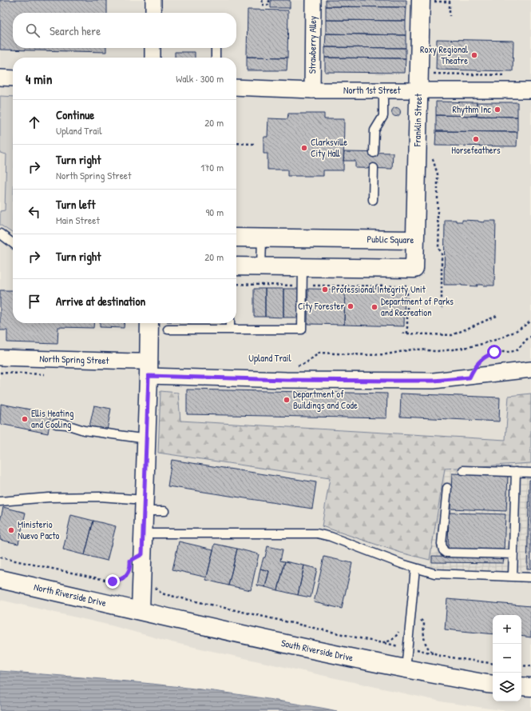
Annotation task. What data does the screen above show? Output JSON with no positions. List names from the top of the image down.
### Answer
{
  "streets": {
    "main road": [
      "Franklin Street",
      "Public Square",
      "North Riverside Drive",
      "South Riverside Drive"
    ],
    "street": ["Strawberry Alley", "North 1st Street", "North Spring Street"],
    "path": ["Upland Trail"]
  },
  "crossings": [
    ["Strawberry Alley", "North 1st Street"],
    ["North 1st Street", "Franklin Street"],
    ["Franklin Street", "Public Square"],
    ["North Riverside Drive", "South Riverside Drive"]
  ],
  "places": [
    "Roxy Regional Theatre",
    "Rhythm Inc",
    "Horsefeathers",
    "Clarksville City Hall",
    "Professional Integrity Unit",
    "City Forester",
    "Department of Parks and Recreation",
    "Department of Buildings and Code",
    "Ellis Heating and Cooling",
    "Ministerio Nuevo Pacto"
  ],
  "page": {
    "search": "Search here",
    "heading": ["4 min", "Walk · 300 m"],
    "list": [
      ["Continue", "Upland Trail", "20 m"],
      ["Turn right", "North Spring Street", "170 m"],
      ["Turn left", "Main Street", "90 m"],
      ["Turn right", "20 m"],
      "Arrive at destination"
    ],
    "map_buttons": ["+", "−"]
  }
}
